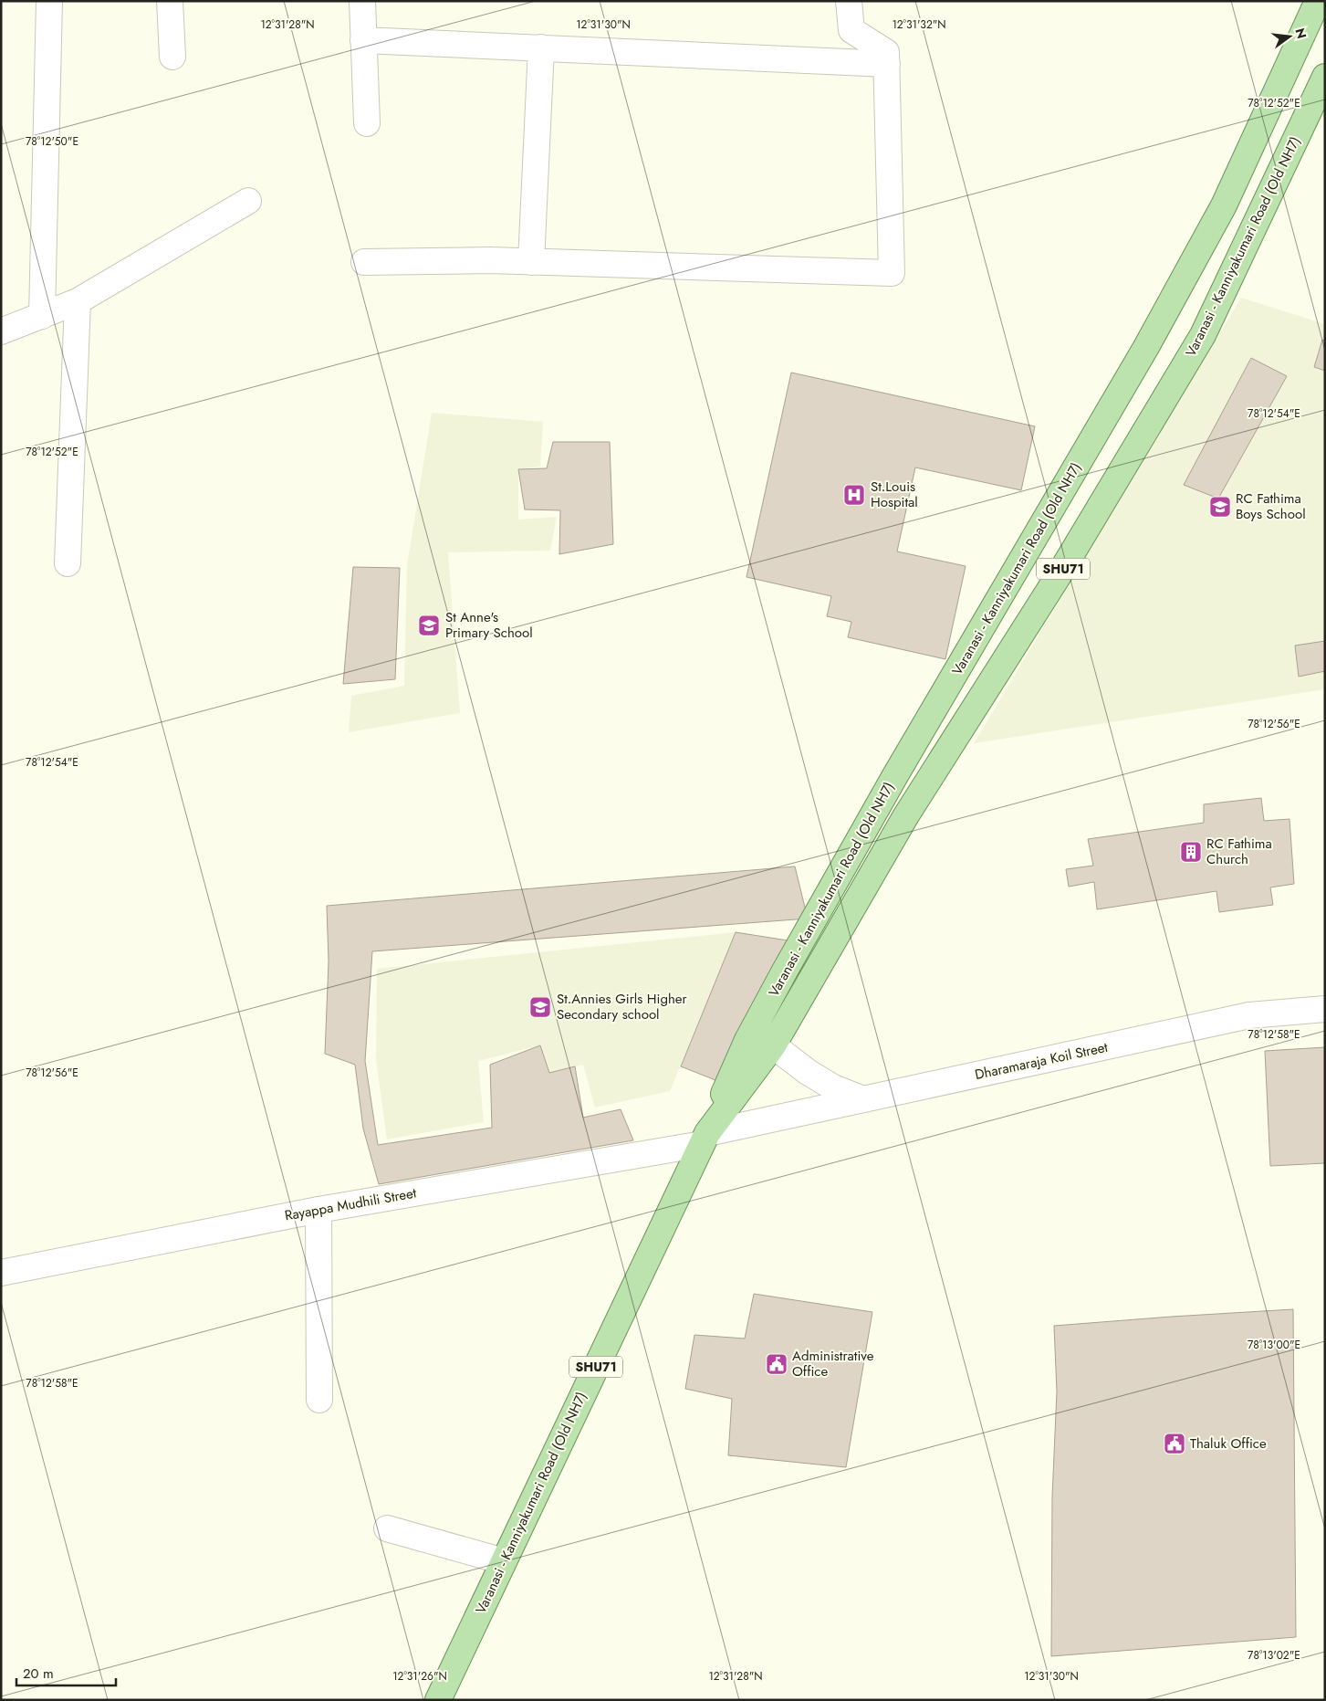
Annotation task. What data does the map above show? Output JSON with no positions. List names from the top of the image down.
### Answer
{
  "streets": {
    "main road": ["Varanasi - Kanniyakumari Road (Old NH7)", "SHU71"],
    "street": ["Dharamaraja Koil Street", "Rayappa Mudhili Street"]
  },
  "crossings": [
    ["Varanasi - Kanniyakumari Road (Old NH7)", "Dharamaraja Koil Street"],
    ["Varanasi - Kanniyakumari Road (Old NH7)", "Rayappa Mudhili Street"],
    ["Dharamaraja Koil Street", "Rayappa Mudhili Street"]
  ],
  "places": {
    "hospital": ["St.Louis Hospital"],
    "school or university": ["RC Fathima Boys School", "St Anne's Primary School", "St.Annies Girls Higher Secondary school"],
    "building": ["RC Fathima Church"],
    "public building": ["Administrative Office", "Thaluk Office"]
  },
  "scale_bar": "20 m",
  "north": "right",
  "coordinates": [
    "12°31'28\"N",
    "12°31'30\"N",
    "12°31'32\"N",
    "78°12'52\"E",
    "78°12'50\"E",
    "78°12'54\"E",
    "78°12'56\"E",
    "78°12'58\"E",
    "78°13'00\"E",
    "78°13'02\"E",
    "12°31'26\"N"
  ]
}
